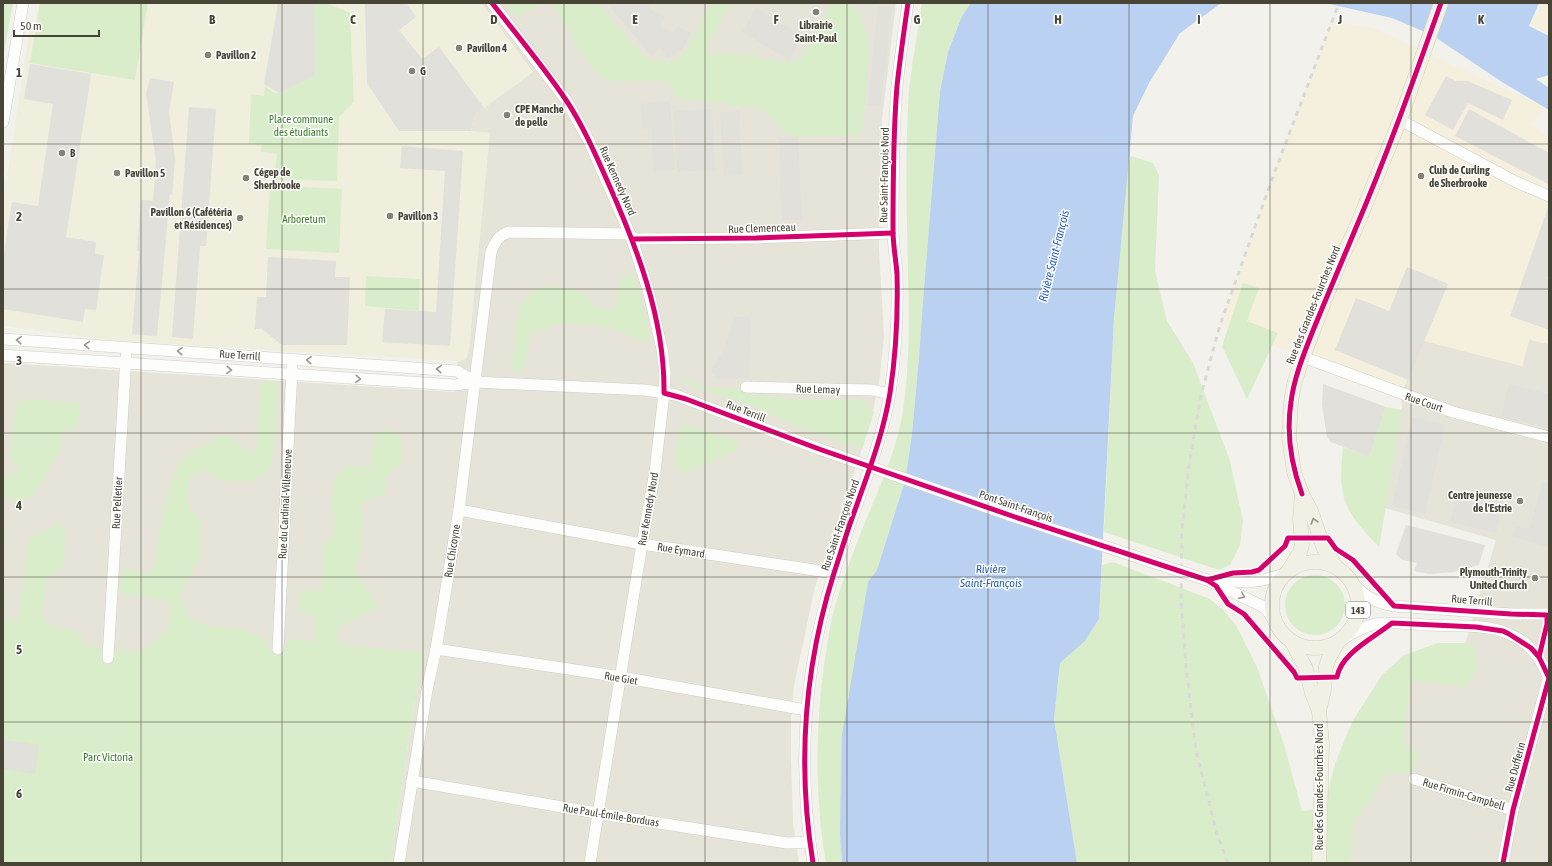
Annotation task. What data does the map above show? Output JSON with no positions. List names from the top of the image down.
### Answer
{
  "streets": {
    "main road": ["Rue des Grandes-Fourches Nord", "143"],
    "street": [
      "Rue Saint-François Nord",
      "Rue Kennedy Nord",
      "Rue Clemenceau",
      "Rue Terrill",
      "Rue Lemay",
      "Rue Court",
      "Rue Pelletier",
      "Rue du Cardinal-Villeneuve",
      "Pont Saint-François",
      "Rue Eymard",
      "Rue Chicoyne",
      "Rue Giet",
      "Rue Dufferin",
      "Rue Firmin-Campbell",
      "Rue Paul-Émile-Borduas"
    ]
  },
  "crossings": [
    ["Rue Saint-François Nord", "Rue Clemenceau"],
    ["Rue Saint-François Nord", "Rue Lemay"],
    ["Rue Saint-François Nord", "Rue Eymard"],
    ["Rue Saint-François Nord", "Rue Giet"],
    ["Rue Saint-François Nord", "Rue Paul-Émile-Borduas"],
    ["Rue Kennedy Nord", "Rue Clemenceau"],
    ["Rue Kennedy Nord", "Rue Terrill"],
    ["Rue Kennedy Nord", "Rue Eymard"],
    ["Rue Kennedy Nord", "Rue Giet"],
    ["Rue Kennedy Nord", "Rue Paul-Émile-Borduas"],
    ["Rue Clemenceau", "Rue Chicoyne"],
    ["Rue des Grandes-Fourches Nord", "Rue Terrill"],
    ["Rue des Grandes-Fourches Nord", "Rue Court"],
    ["Rue des Grandes-Fourches Nord", "143"],
    ["Rue Terrill", "Rue Pelletier"],
    ["Rue Terrill", "Rue du Cardinal-Villeneuve"],
    ["Rue Terrill", "Pont Saint-François"],
    ["Rue Terrill", "Rue Chicoyne"],
    ["Rue Terrill", "143"],
    ["Rue Eymard", "Rue Chicoyne"],
    ["Rue Chicoyne", "Rue Giet"],
    ["Rue Chicoyne", "Rue Paul-Émile-Borduas"],
    ["Rue Dufferin", "Rue Firmin-Campbell"]
  ],
  "water": ["Rivière Saint-François"],
  "parks": ["Place commune des étudiants", "Arboretum", "Parc Victoria"],
  "places": [
    "Librairie Saint-Paul",
    "Pavillon 4",
    "Pavillon 2",
    "G",
    "CPE Manche de pelle",
    "B",
    "Pavillon 5",
    "Club de Curling de Sherbrooke",
    "Cégep de Sherbrooke",
    "Pavillon 3",
    "Pavillon 6 (Cafétéria et Résidences)",
    "Centre jeunesse de l'Estrie",
    "Plymouth-Trinity United Church"
  ],
  "scale_bar": "50 m",
  "grid": {
    "columns": [
      "B",
      "C",
      "D",
      "E",
      "F",
      "G",
      "H",
      "I",
      "J",
      "K"
    ],
    "rows": [
      "1",
      "2",
      "3",
      "4",
      "5",
      "6"
    ]
  }
}
